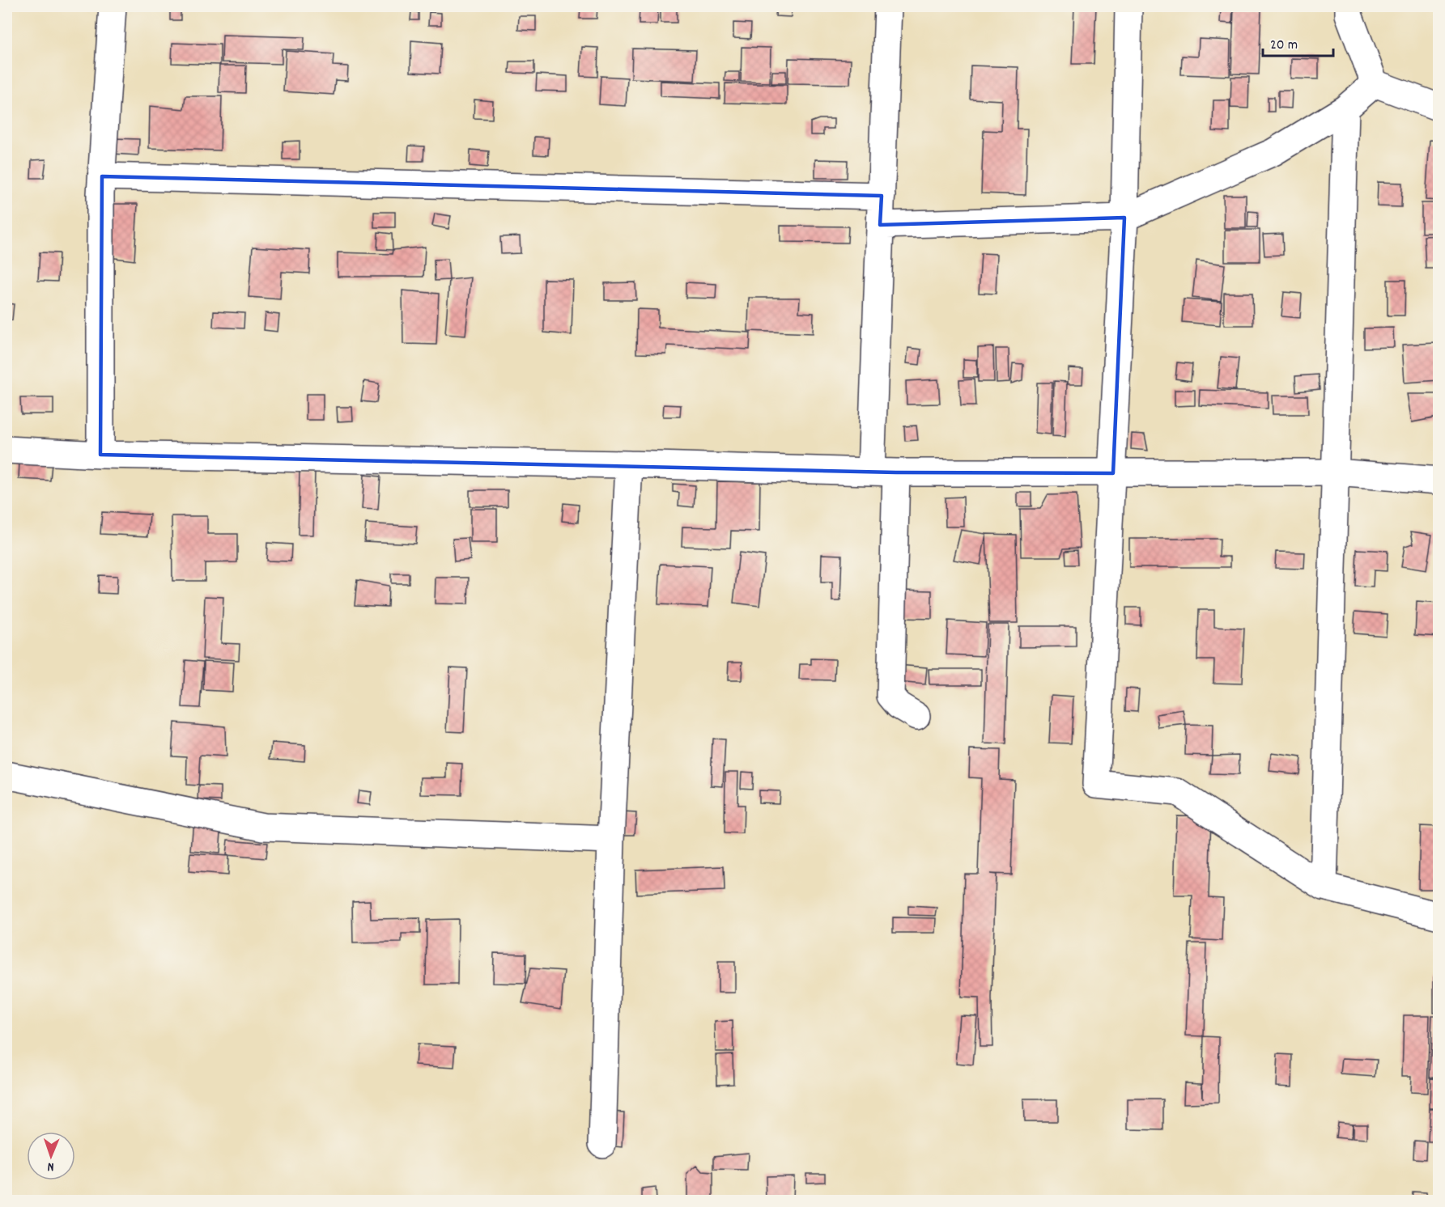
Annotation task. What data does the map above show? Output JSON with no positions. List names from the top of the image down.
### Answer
{
  "scale_bar": "20 m",
  "north": "bottom"
}
